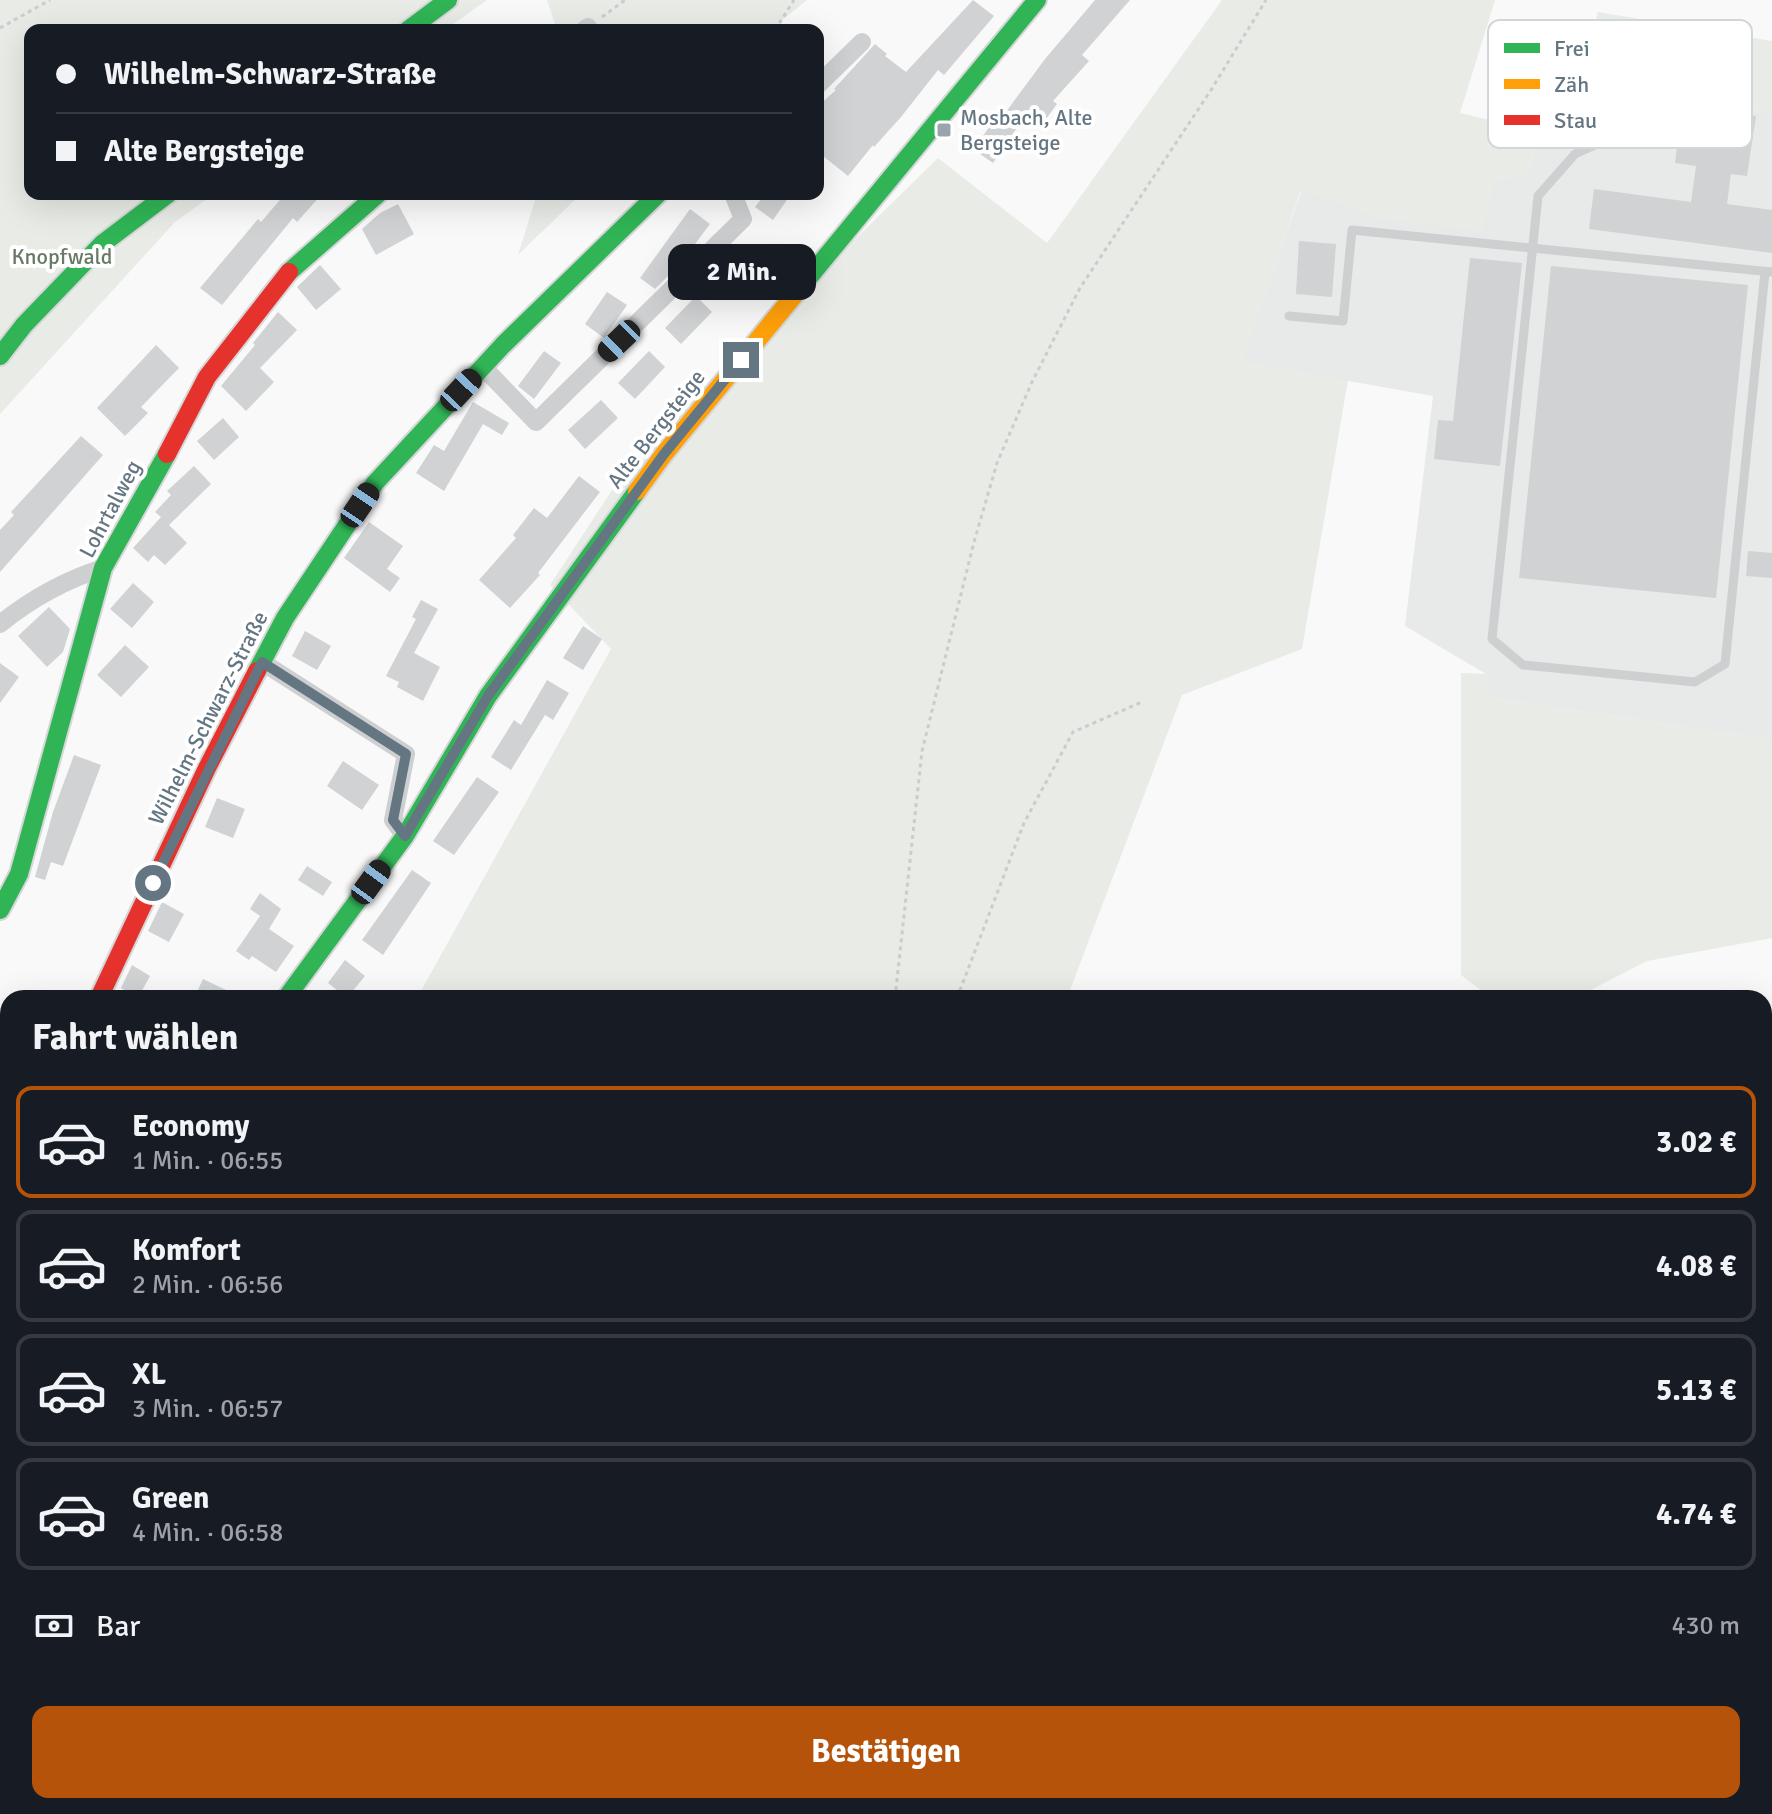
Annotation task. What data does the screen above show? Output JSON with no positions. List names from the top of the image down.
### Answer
{
  "streets": {
    "street": ["Alte Bergsteige", "Lohrtalweg", "Wilhelm-Schwarz-Straße"]
  },
  "parks": ["Knopfwald"],
  "places": {
    "transit": ["Mosbach, Alte Bergsteige"]
  },
  "legend": ["Frei", "Zäh", "Stau"],
  "page": {
    "banner": ["Wilhelm-Schwarz-Straße", "Alte Bergsteige"],
    "bubble": "2 Min.",
    "heading": "Fahrt wählen",
    "list": [
      {
        "name": "Economy",
        "note": "1 Min. · 06:55",
        "value": "3.02 €"
      },
      {
        "name": "Komfort",
        "note": "2 Min. · 06:56",
        "value": "4.08 €"
      },
      {
        "name": "XL",
        "note": "3 Min. · 06:57",
        "value": "5.13 €"
      },
      {
        "name": "Green",
        "note": "4 Min. · 06:58",
        "value": "4.74 €"
      }
    ],
    "pay": ["Bar", "430 m"],
    "buttons": "Bestätigen"
  }
}
